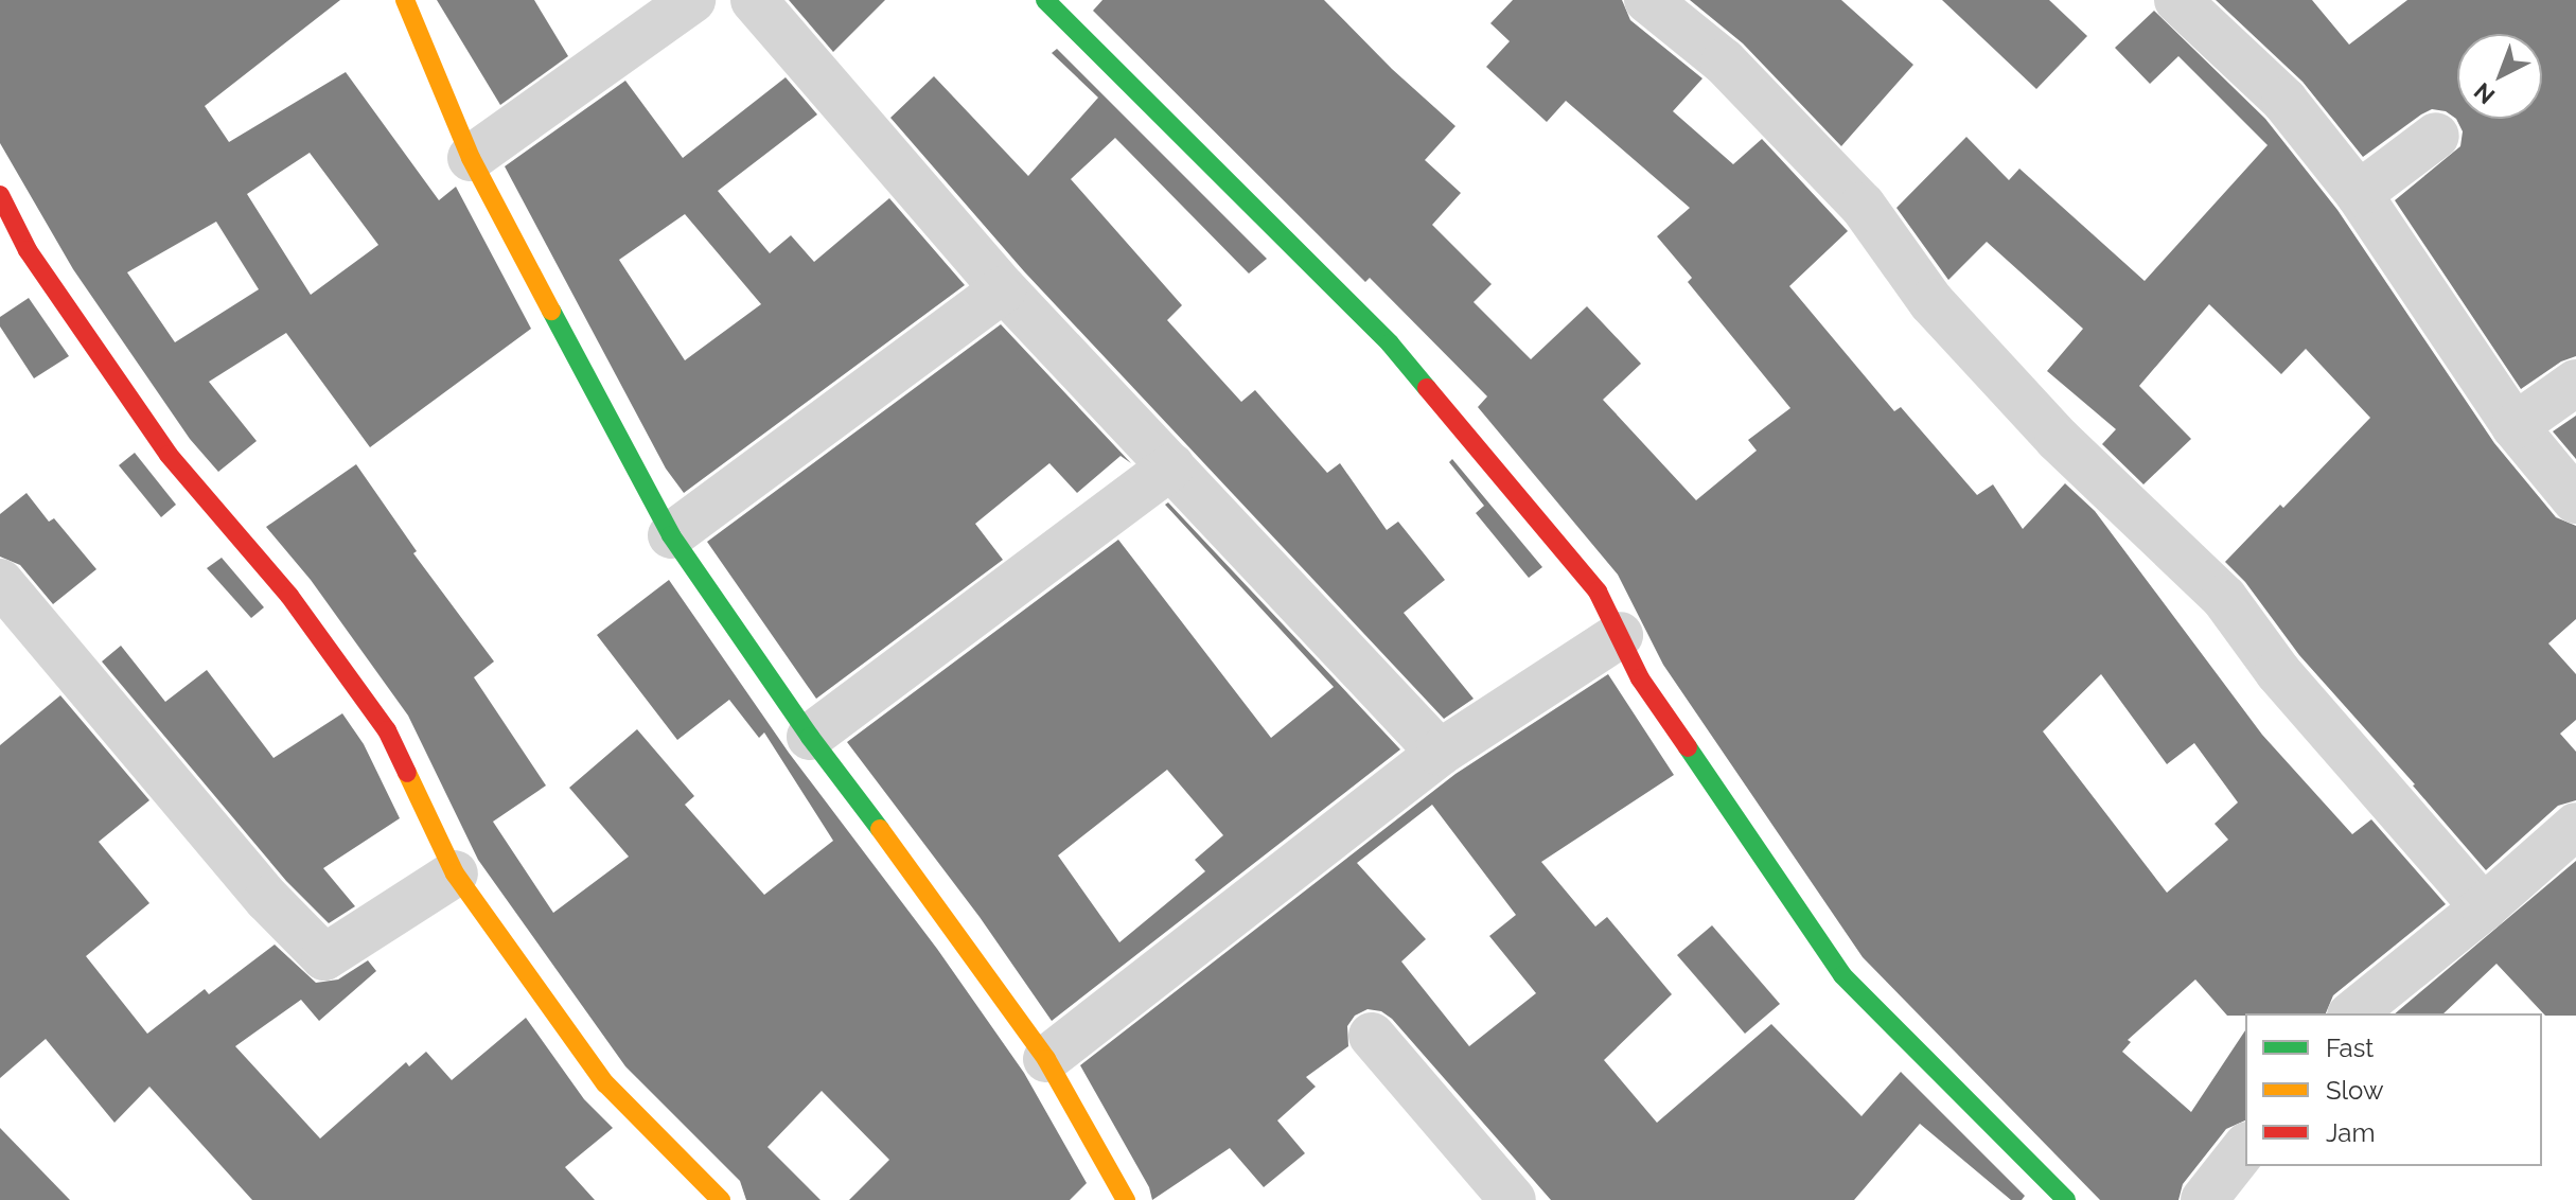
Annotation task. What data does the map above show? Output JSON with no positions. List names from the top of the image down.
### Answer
{
  "legend": ["Fast", "Slow", "Jam"],
  "north": "bottom left"
}
